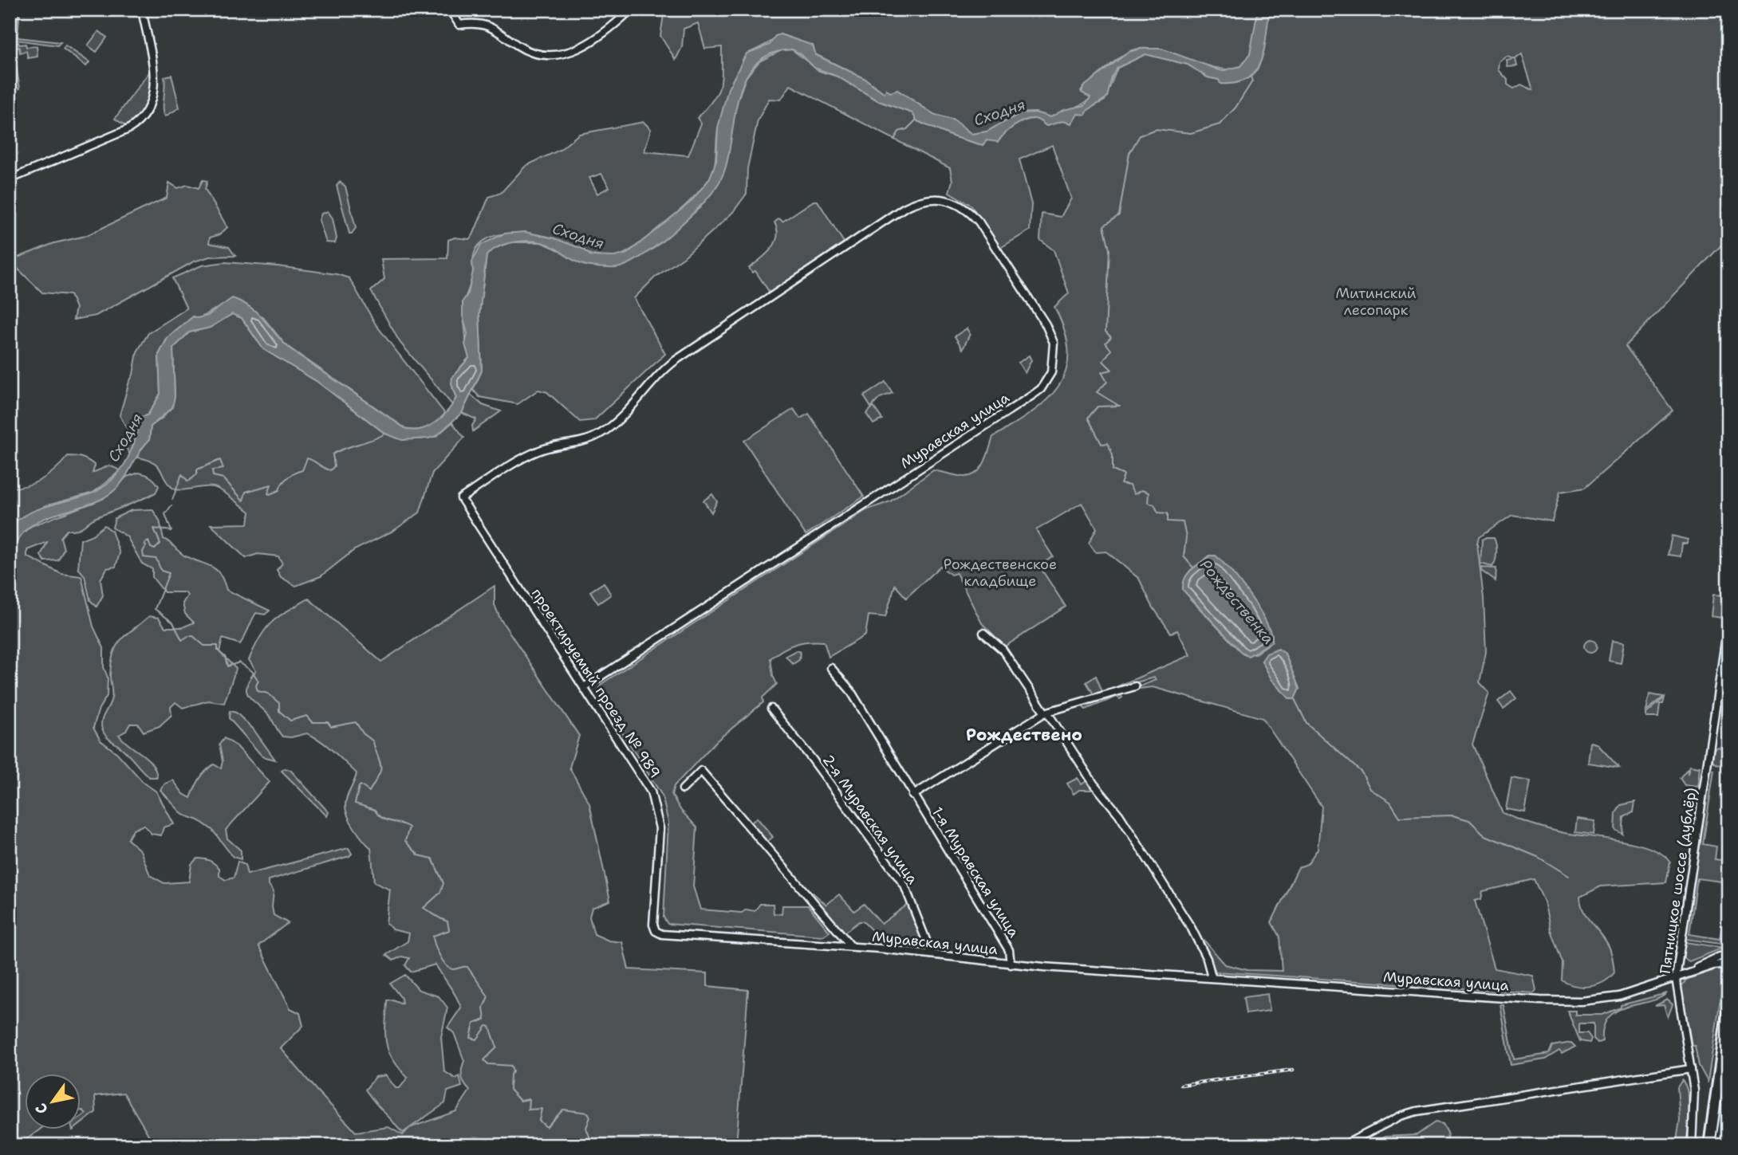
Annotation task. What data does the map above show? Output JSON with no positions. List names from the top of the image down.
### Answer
{
  "streets": {
    "street": [
      "Муравская улица",
      "проектируемый проезд № 989",
      "2-я Муравская улица",
      "1-я Муравская улица",
      "Пятницкое шоссе (дублёр)"
    ]
  },
  "crossings": [
    ["Муравская улица", "проектируемый проезд № 989"],
    ["Муравская улица", "2-я Муравская улица"],
    ["Муравская улица", "1-я Муравская улица"],
    ["Муравская улица", "Пятницкое шоссе (дублёр)"]
  ],
  "districts": ["Рождествено"],
  "water": ["Сходня", "Рождественка"],
  "parks": ["Митинский лесопарк", "Рождественское кладбище"],
  "north": "bottom left"
}
